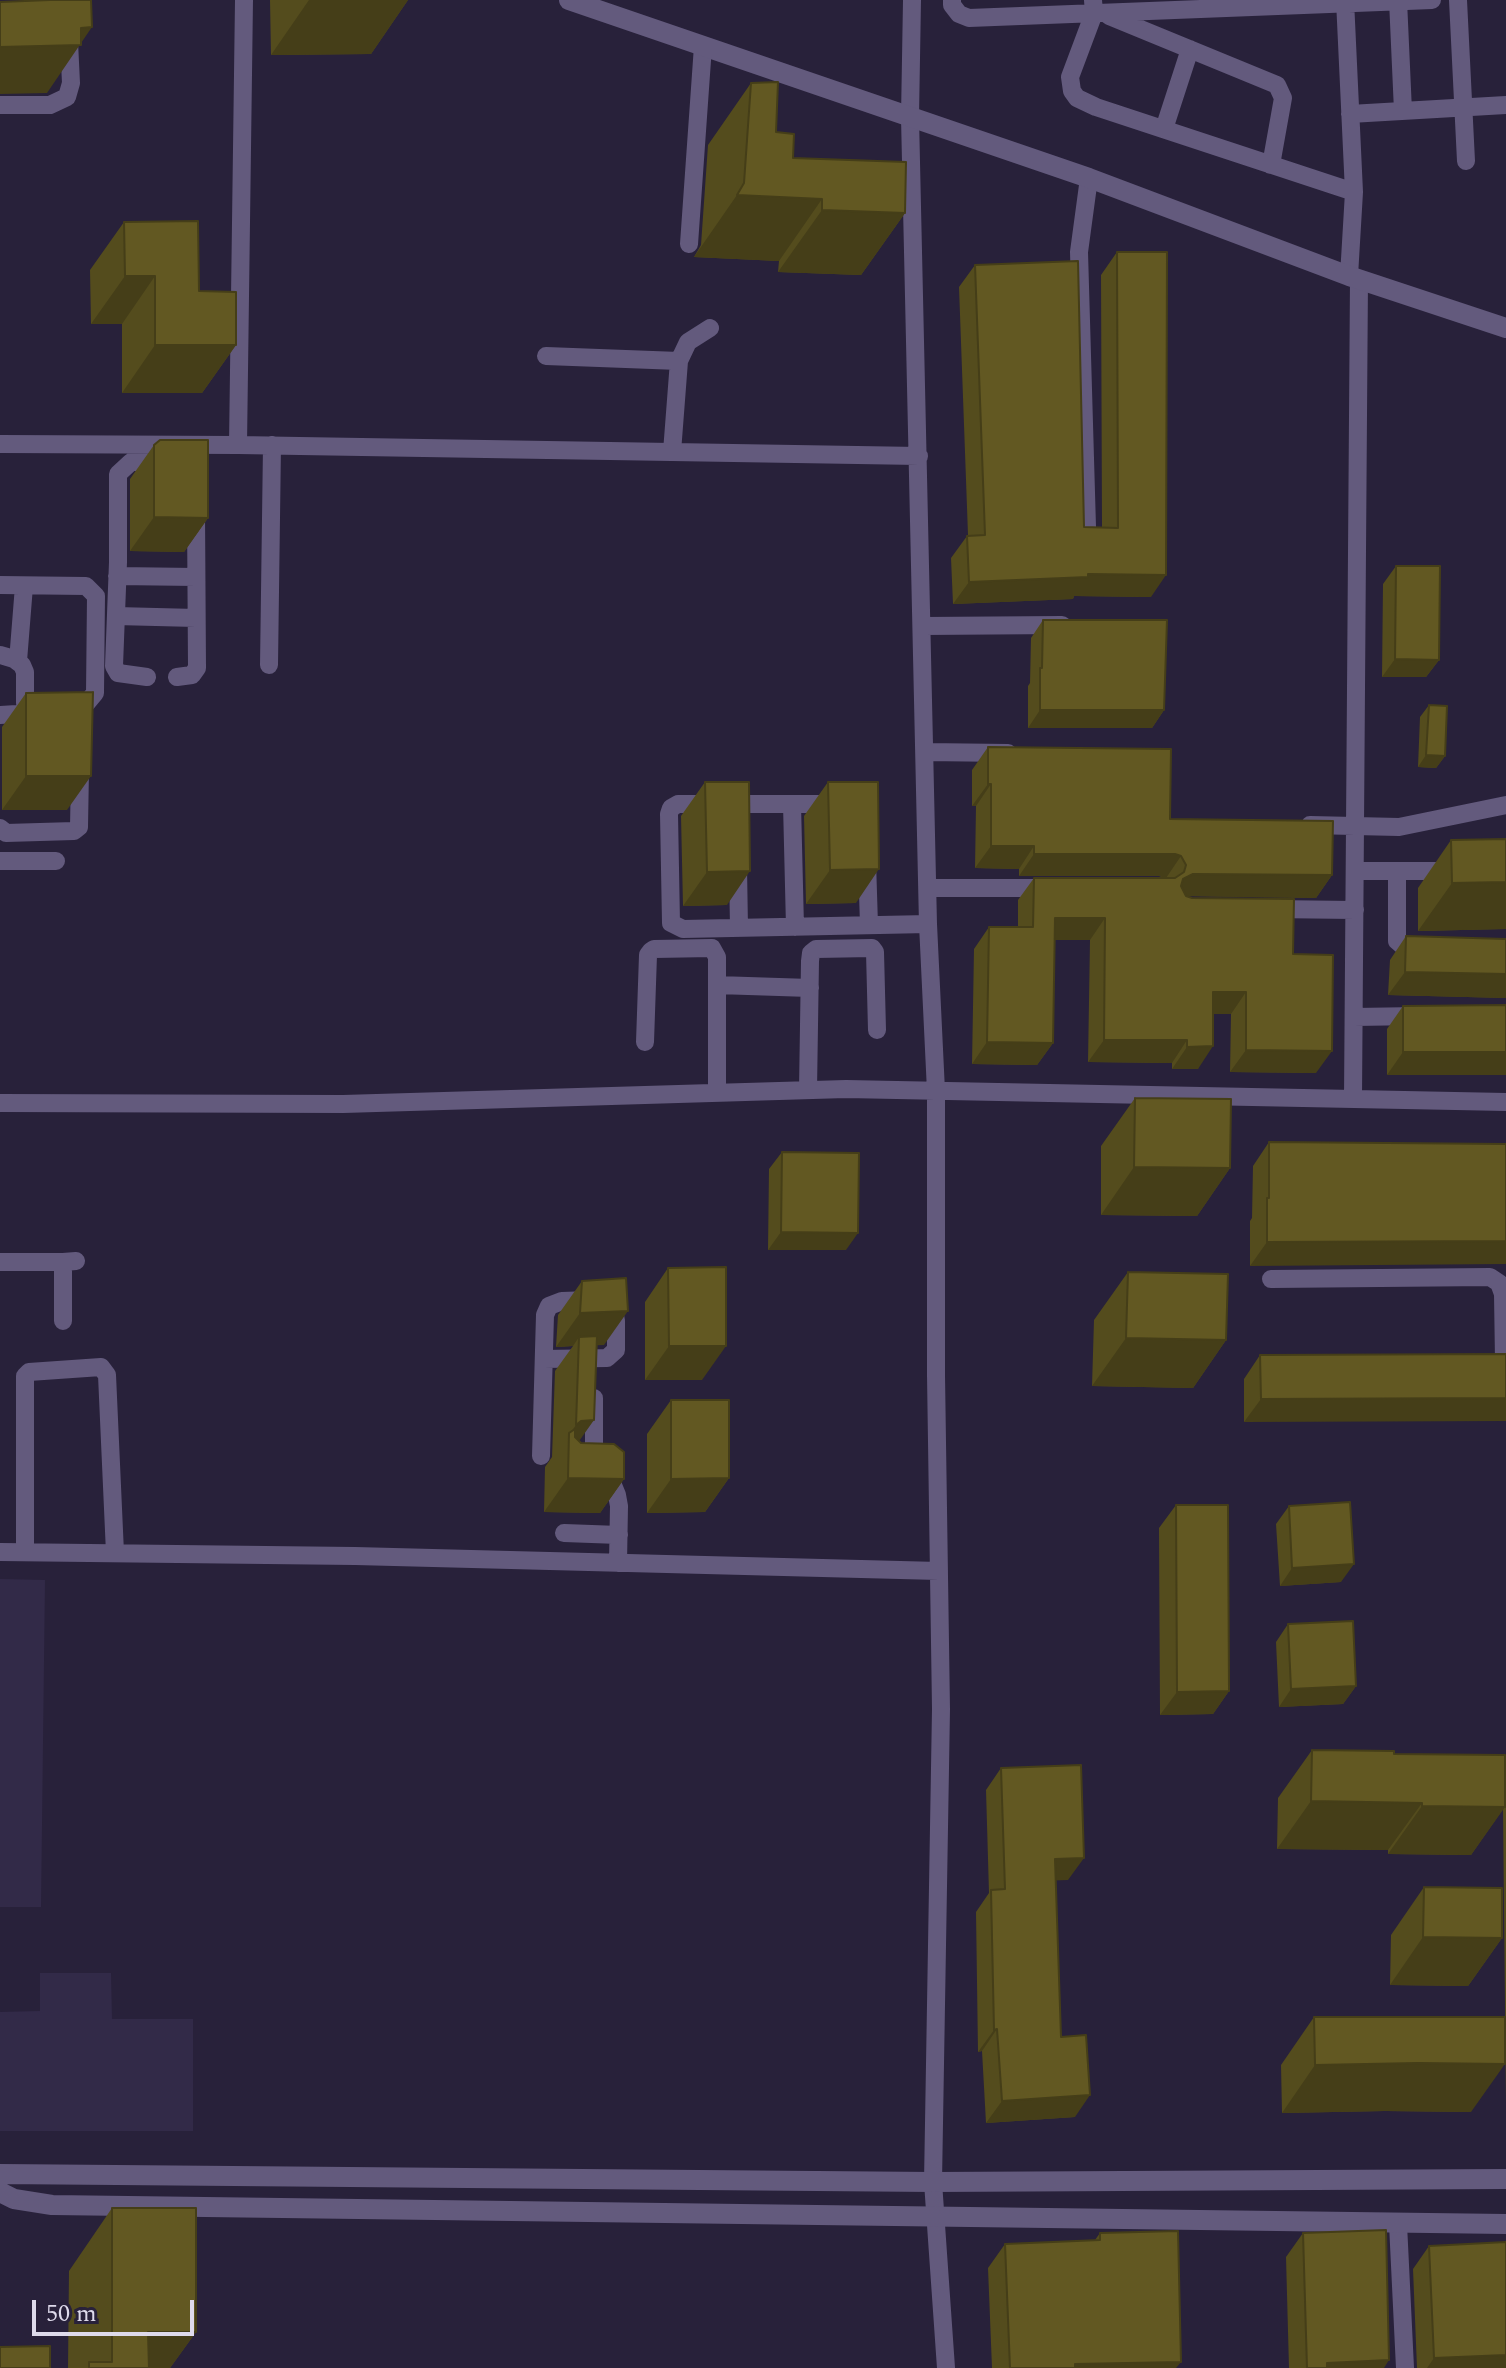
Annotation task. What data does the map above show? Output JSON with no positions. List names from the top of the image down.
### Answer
{
  "scale_bar": "50 m"
}
